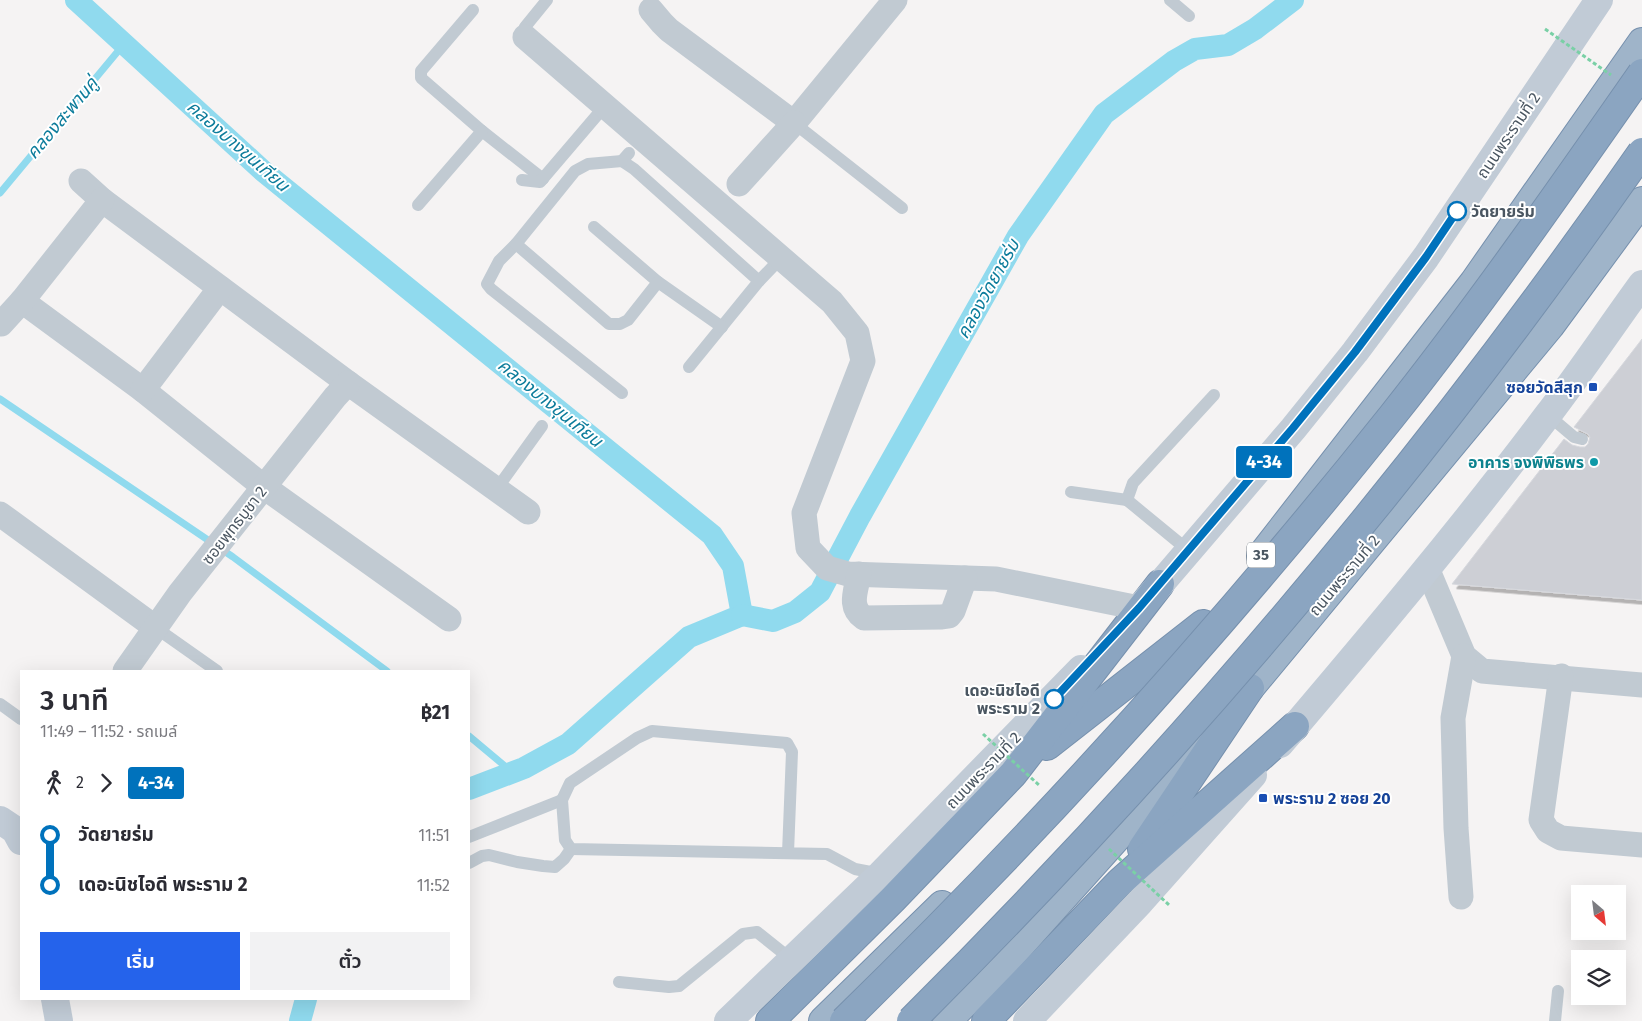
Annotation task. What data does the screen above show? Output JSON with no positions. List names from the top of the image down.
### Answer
{
  "streets": {
    "highway": ["ถนนพระรามที่ 2", "35"],
    "street": ["ซอยพุทธบูชา 2"]
  },
  "water": ["คลองสะพานคู่", "คลองบางขุนเทียน", "คลองวัดยายร่ม"],
  "places": {
    "other": ["วัดยายร่ม", "อาคาร จงพิพิธพร", "เดอะนิชไอดี พระราม 2"],
    "transit": ["ซอยวัดสีสุก", "พระราม 2 ซอย 20"]
  },
  "lines": ["bus line 4-34"],
  "north": "bottom right",
  "page": {
    "on_map": "4-34",
    "heading": ["3 นาที", "11:49 – 11:52 · รถเมล์", "฿21"],
    "legs": ["2", "4-34"],
    "list": [
      {
        "name": "วัดยายร่ม",
        "value": "11:51"
      },
      {
        "name": "เดอะนิชไอดี พระราม 2",
        "value": "11:52"
      }
    ],
    "buttons": ["เริ่ม", "ตั๋ว"]
  }
}
